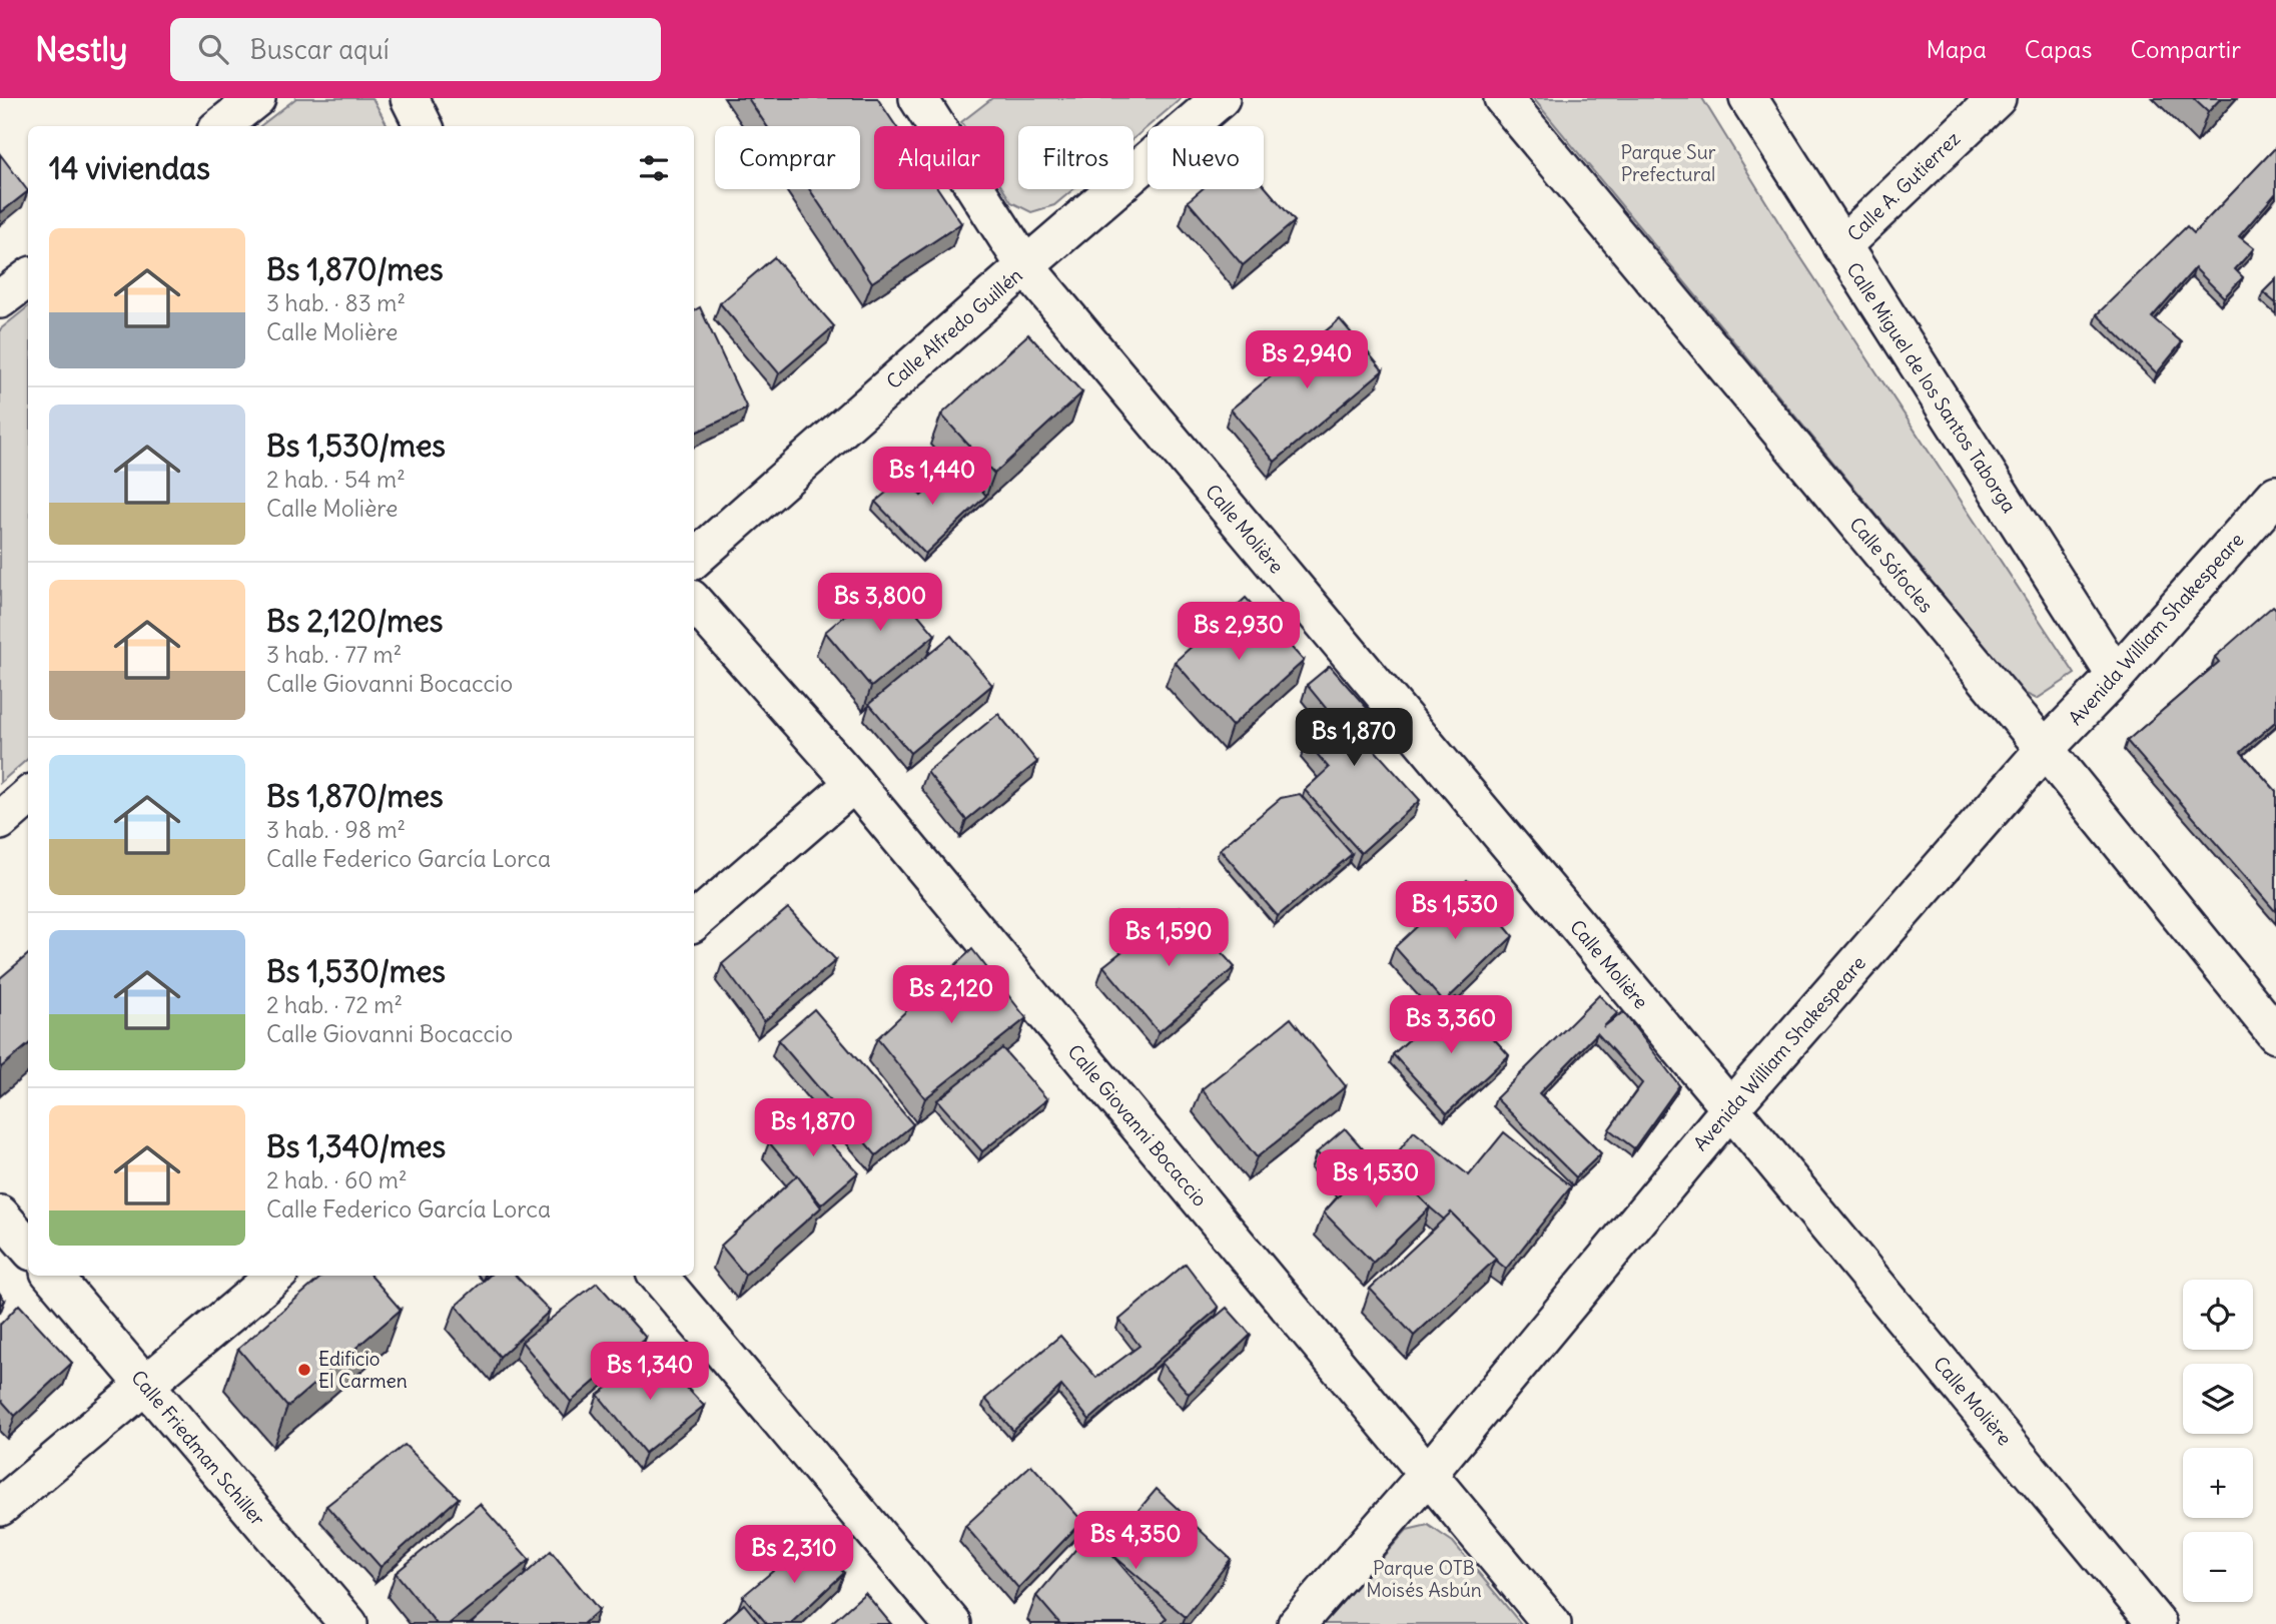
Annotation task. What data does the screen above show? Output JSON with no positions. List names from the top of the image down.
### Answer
{
  "streets": {
    "street": [
      "Calle A. Gutierrez",
      "Calle Alfredo Guillén",
      "Calle Miguel de los Santos Taborga",
      "Calle Molière",
      "Calle Sófocles",
      "Avenida William Shakespeare",
      "Calle Giovanni Bocaccio",
      "Calle Friedman Schiller"
    ]
  },
  "crossings": [
    ["Calle A. Gutierrez", "Calle Miguel de los Santos Taborga"],
    ["Calle Alfredo Guillén", "Calle Molière"],
    ["Calle Miguel de los Santos Taborga", "Avenida William Shakespeare"],
    ["Calle Molière", "Avenida William Shakespeare"],
    ["Calle Sófocles", "Avenida William Shakespeare"],
    ["Avenida William Shakespeare", "Calle Giovanni Bocaccio"]
  ],
  "parks": ["Parque Sur Prefectural", "Parque OTB Moisés Asbún"],
  "places": ["Edificio El Carmen"],
  "page": {
    "header": "Nestly",
    "search": "Buscar aquí",
    "nav": ["Mapa", "Capas", "Compartir"],
    "chip": [
      "Comprar",
      "Alquilar",
      "Filtros",
      "Nuevo"
    ],
    "heading": "14 viviendas",
    "list": [
      {
        "name": "Bs 1,870/mes",
        "note": "3 hab. · 83 m² · Calle Molière"
      },
      {
        "name": "Bs 1,530/mes",
        "note": "2 hab. · 54 m² · Calle Molière"
      },
      {
        "name": "Bs 2,120/mes",
        "note": "3 hab. · 77 m² · Calle Giovanni Bocaccio"
      },
      {
        "name": "Bs 1,870/mes",
        "note": "3 hab. · 98 m² · Calle Federico García Lorca"
      },
      {
        "name": "Bs 1,530/mes",
        "note": "2 hab. · 72 m² · Calle Giovanni Bocaccio"
      },
      {
        "name": "Bs 1,340/mes",
        "note": "2 hab. · 60 m² · Calle Federico García Lorca"
      }
    ],
    "price": [
      "Bs 2,940",
      "Bs 1,440",
      "Bs 3,800",
      "Bs 2,930",
      "Bs 1,870",
      "Bs 1,530",
      "Bs 1,590",
      "Bs 2,120",
      "Bs 3,360",
      "Bs 1,870",
      "Bs 1,530",
      "Bs 1,340",
      "Bs 4,350",
      "Bs 2,310"
    ],
    "map_buttons": ["+", "−"]
  }
}
